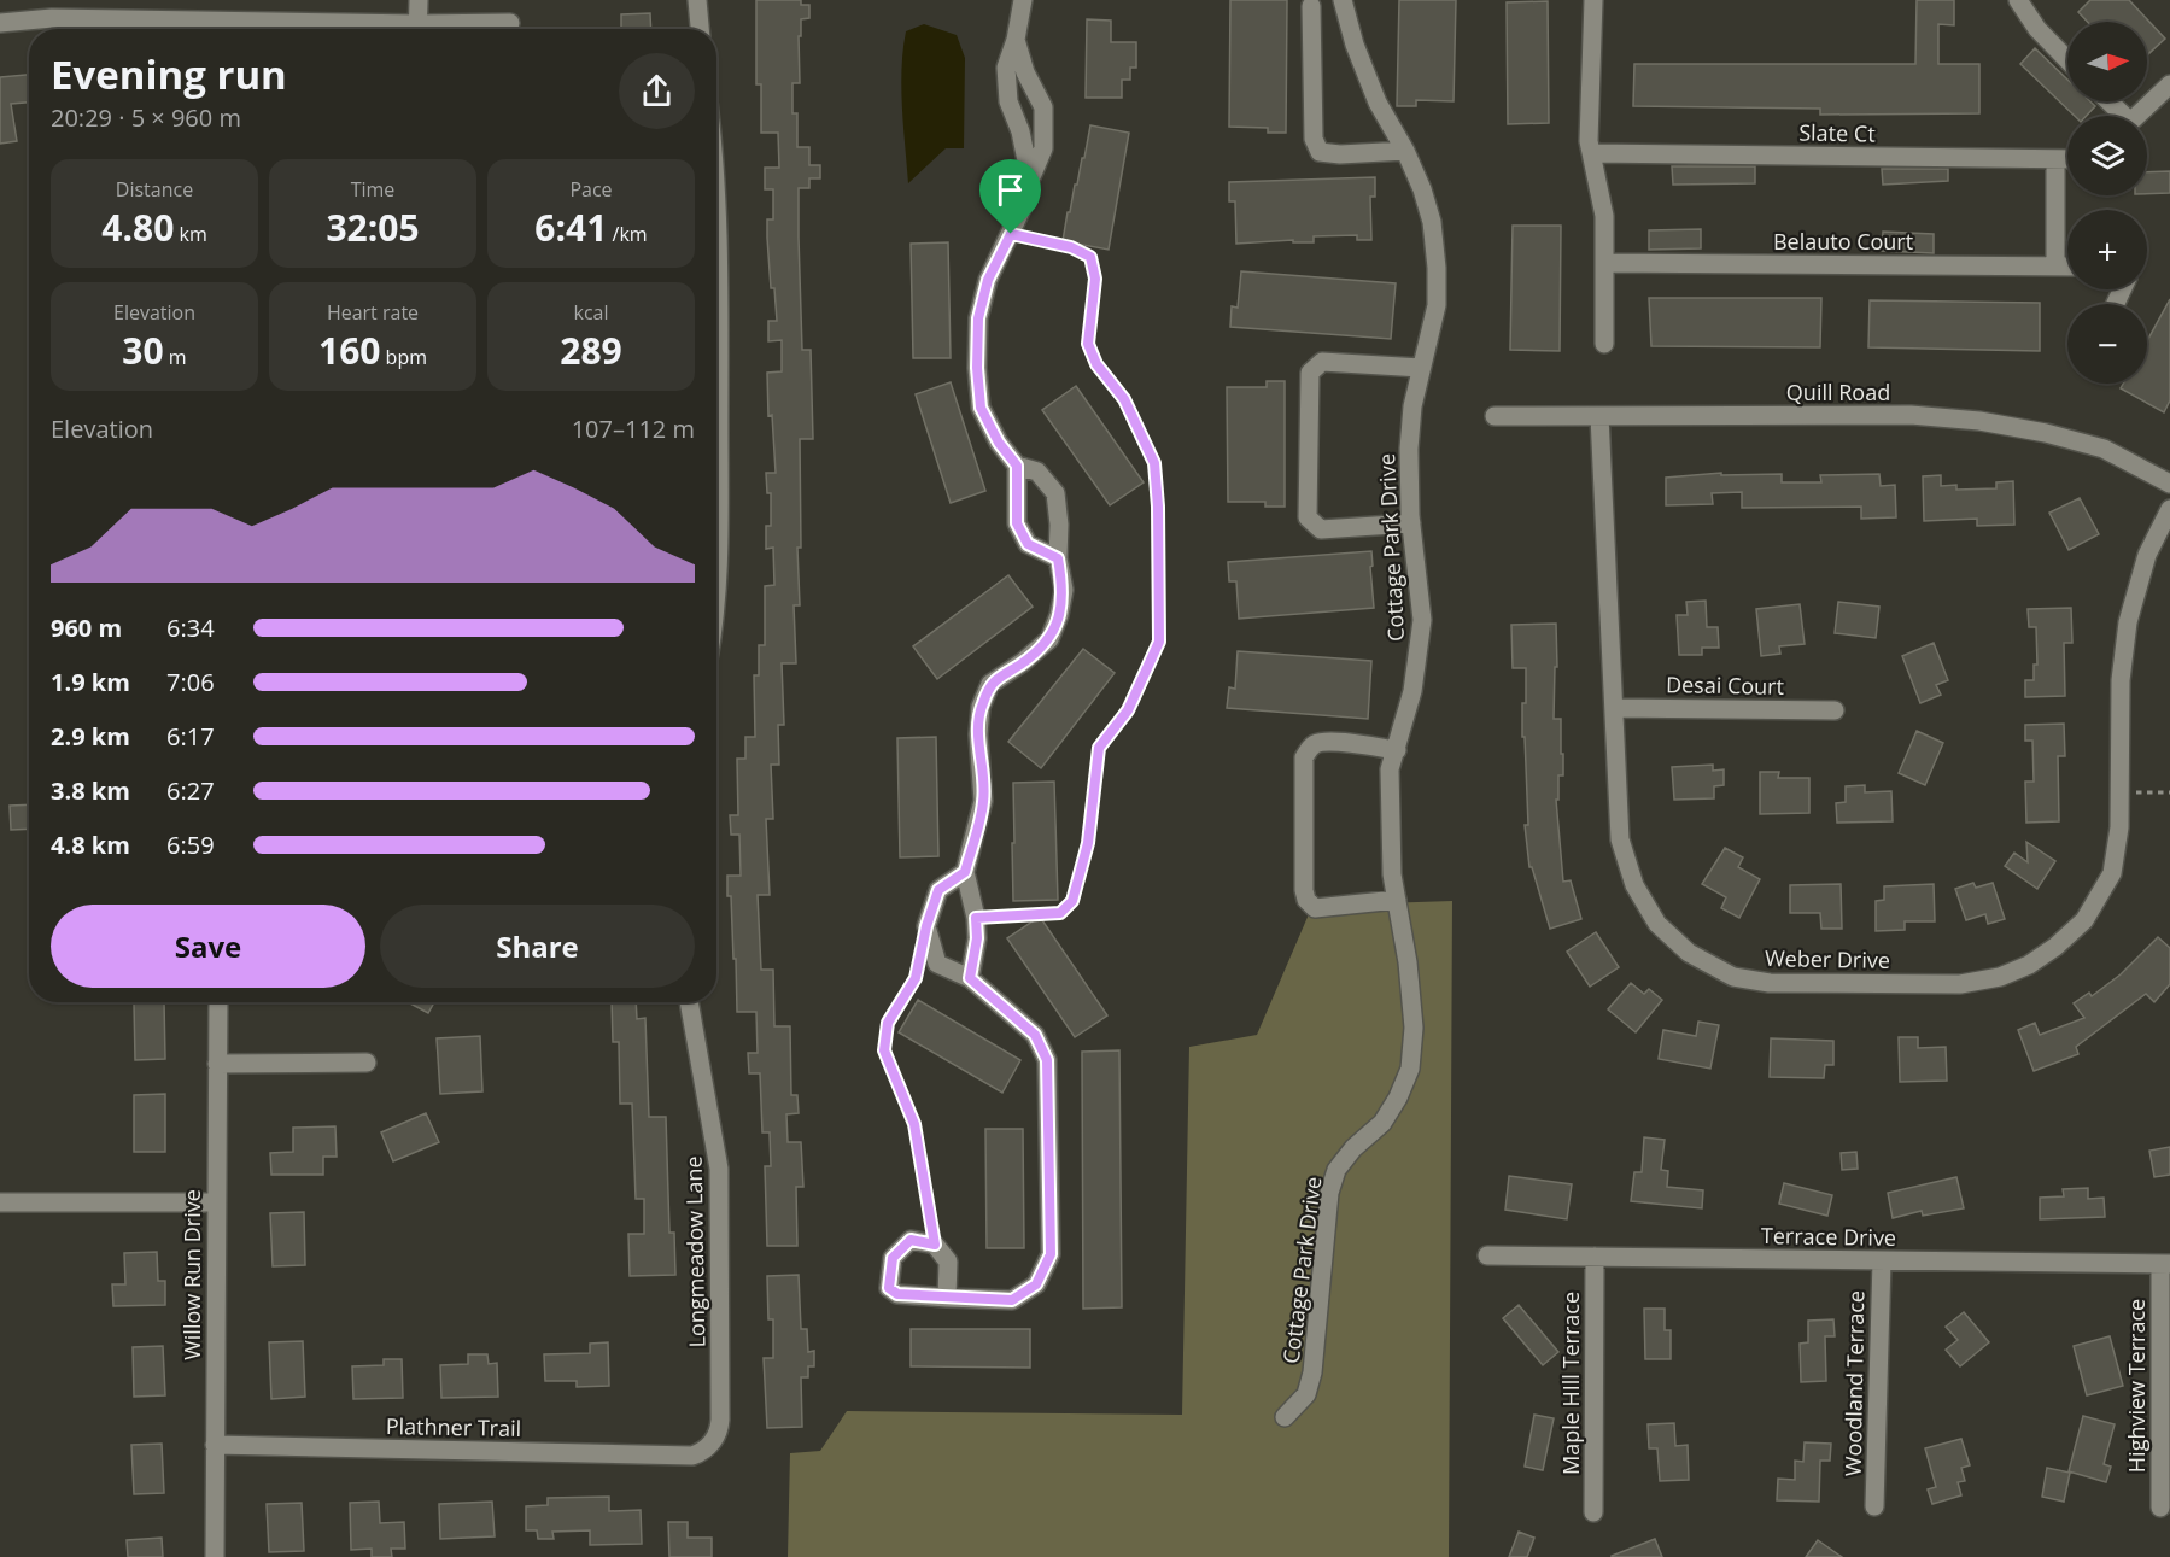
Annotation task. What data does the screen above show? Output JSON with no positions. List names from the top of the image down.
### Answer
{
  "streets": {
    "street": [
      "Slate Ct",
      "Belauto Court",
      "Quill Road",
      "Cottage Park Drive",
      "Desai Court",
      "Weber Drive",
      "Terrace Drive",
      "Longmeadow Lane",
      "Willow Run Drive",
      "Maple HIll Terrace",
      "Woodland Terrace",
      "Highview Terrace",
      "Plathner Trail"
    ]
  },
  "crossings": [
    ["Quill Road", "Weber Drive"],
    ["Desai Court", "Weber Drive"],
    ["Terrace Drive", "Maple HIll Terrace"],
    ["Terrace Drive", "Woodland Terrace"],
    ["Terrace Drive", "Highview Terrace"],
    ["Longmeadow Lane", "Plathner Trail"],
    ["Willow Run Drive", "Plathner Trail"]
  ],
  "north": "right",
  "page": {
    "map_buttons": ["+", "−"],
    "heading": ["Evening run", "20:29 · 5 × 960 m"],
    "stats": [
      ["Distance", "4.80 km"],
      ["Time", "32:05"],
      ["Pace", "6:41 /km"],
      ["Elevation", "30 m"],
      ["Heart rate", "160 bpm"],
      ["kcal", "289"]
    ],
    "chart": ["Elevation", "107–112 m"],
    "list": [
      {
        "name": "960 m",
        "note": "6:34"
      },
      {
        "name": "1.9 km",
        "note": "7:06"
      },
      {
        "name": "2.9 km",
        "note": "6:17"
      },
      {
        "name": "3.8 km",
        "note": "6:27"
      },
      {
        "name": "4.8 km",
        "note": "6:59"
      }
    ],
    "buttons": ["Save", "Share"]
  }
}
